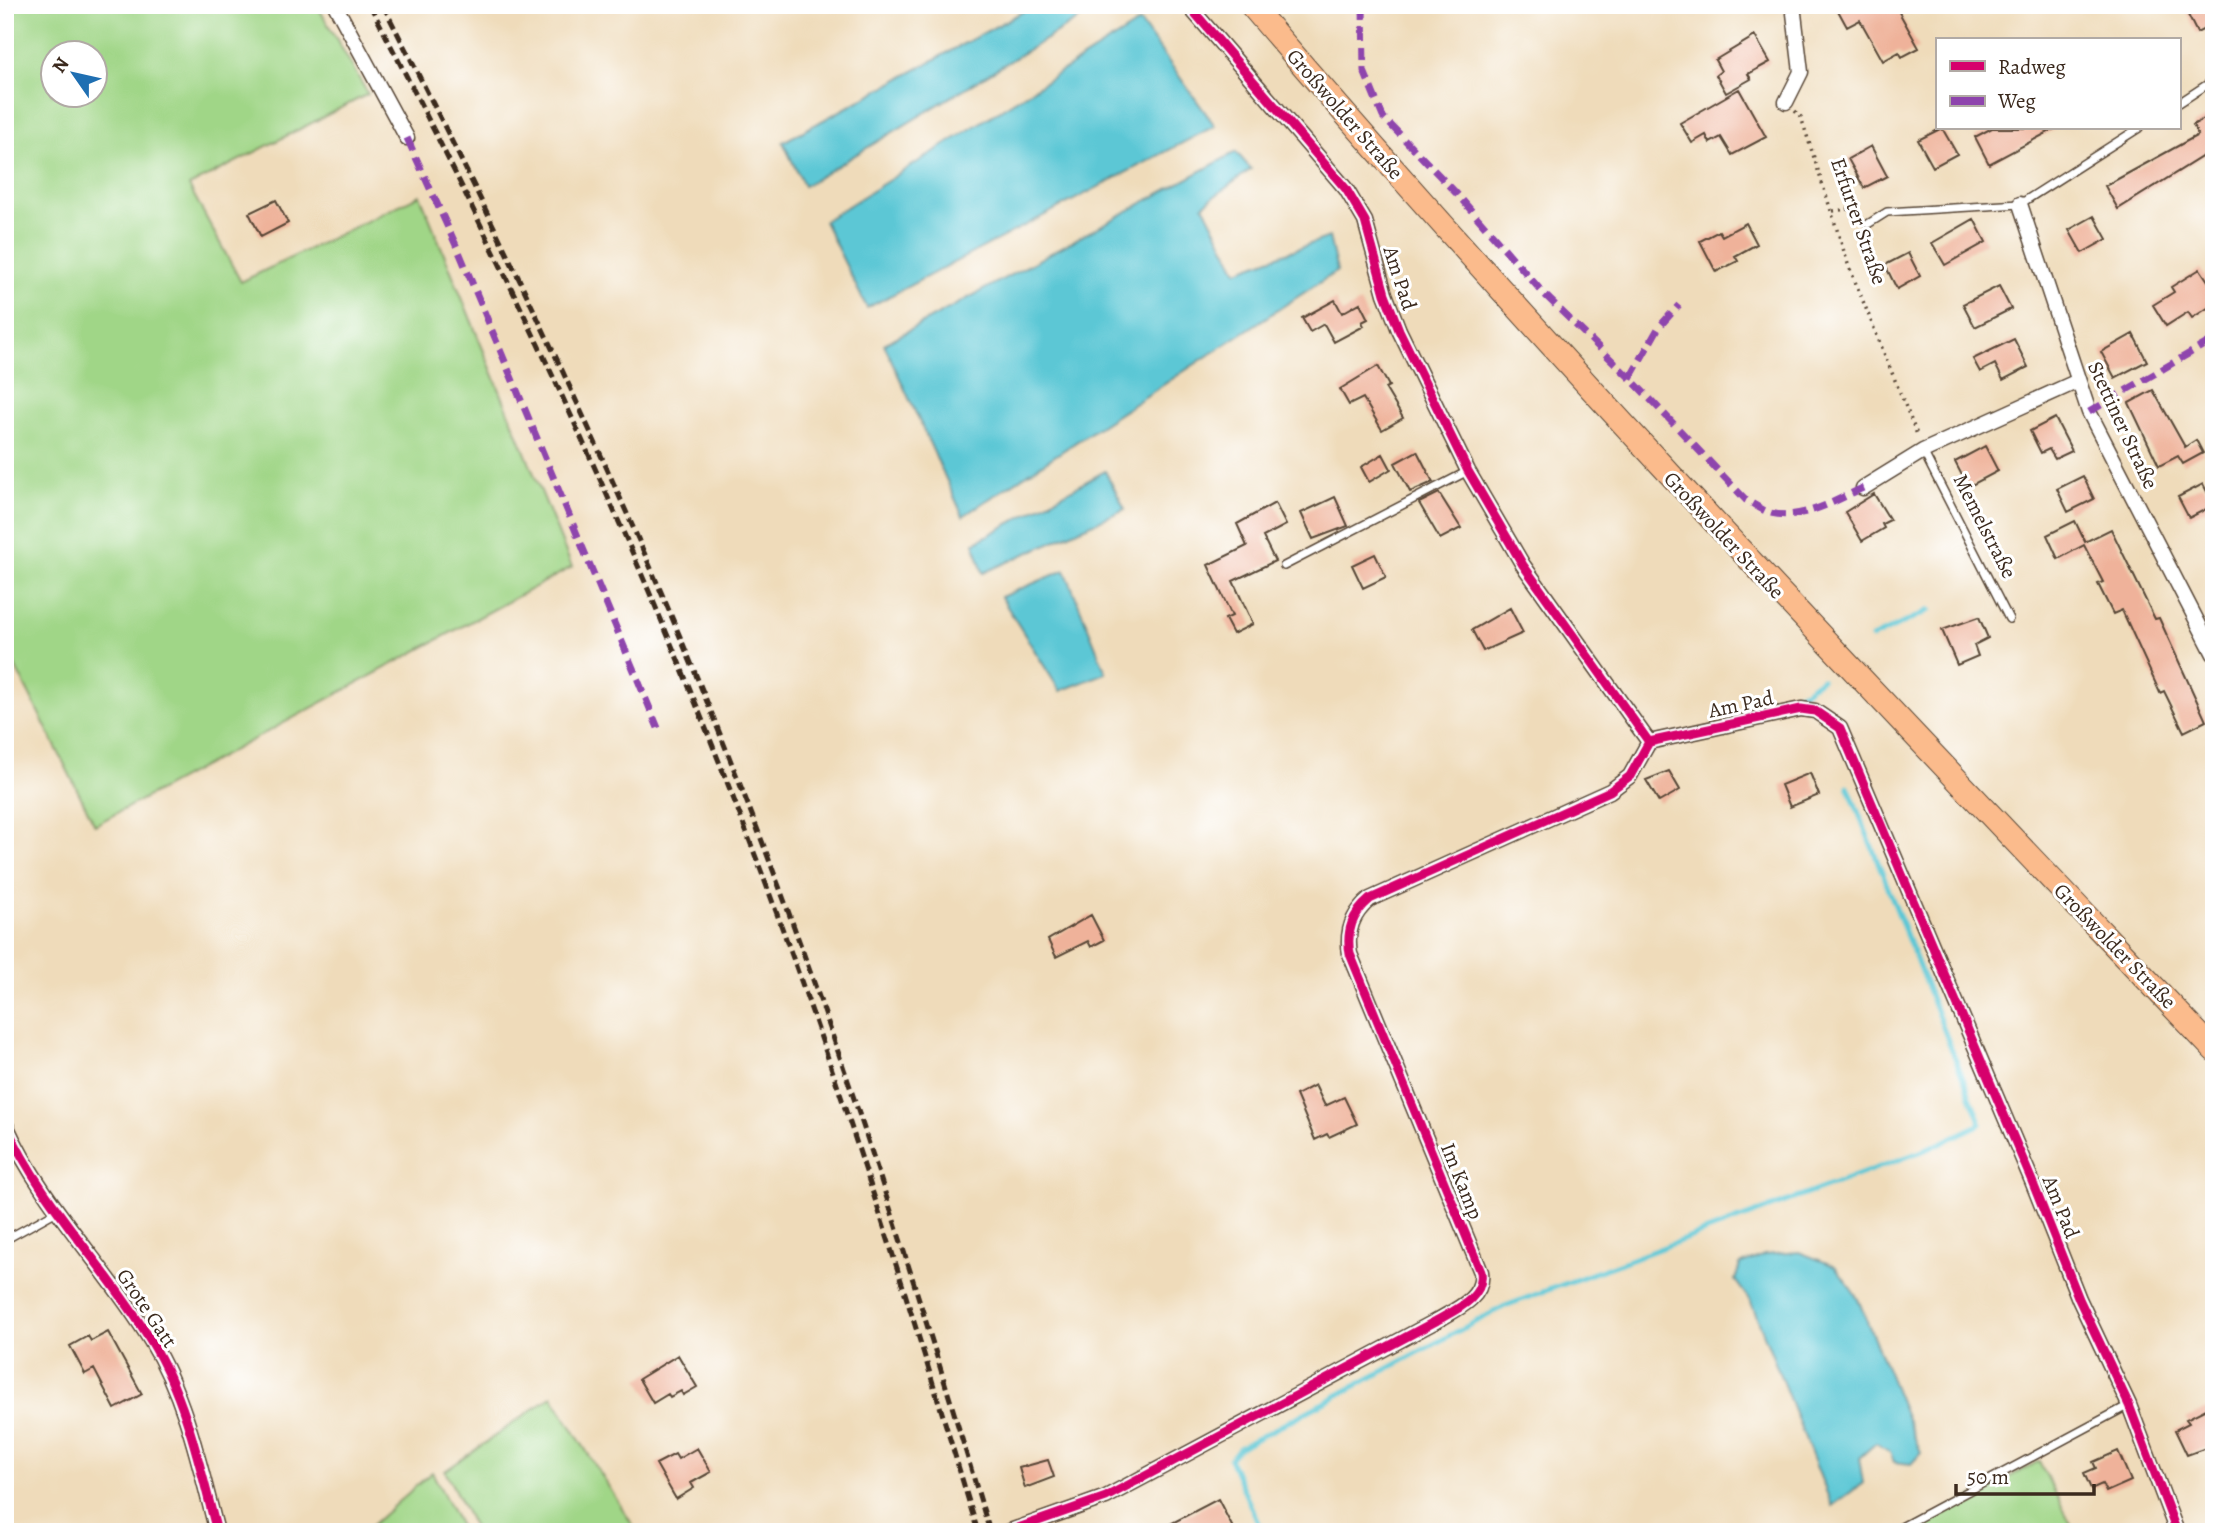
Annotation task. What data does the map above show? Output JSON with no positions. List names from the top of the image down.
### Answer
{
  "streets": {
    "main road": ["Großwolder Straße"],
    "street": [
      "Am Pad",
      "Stettiner Straße",
      "Im Kamp",
      "Grote Gatt"
    ],
    "lane": ["Memelstraße"],
    "path": ["Erfurter Straße"]
  },
  "crossings": [
    ["Erfurter Straße", "Memelstraße"],
    ["Am Pad", "Im Kamp"]
  ],
  "legend": ["Radweg", "Weg"],
  "scale_bar": "50 m",
  "north": "top left"
}
